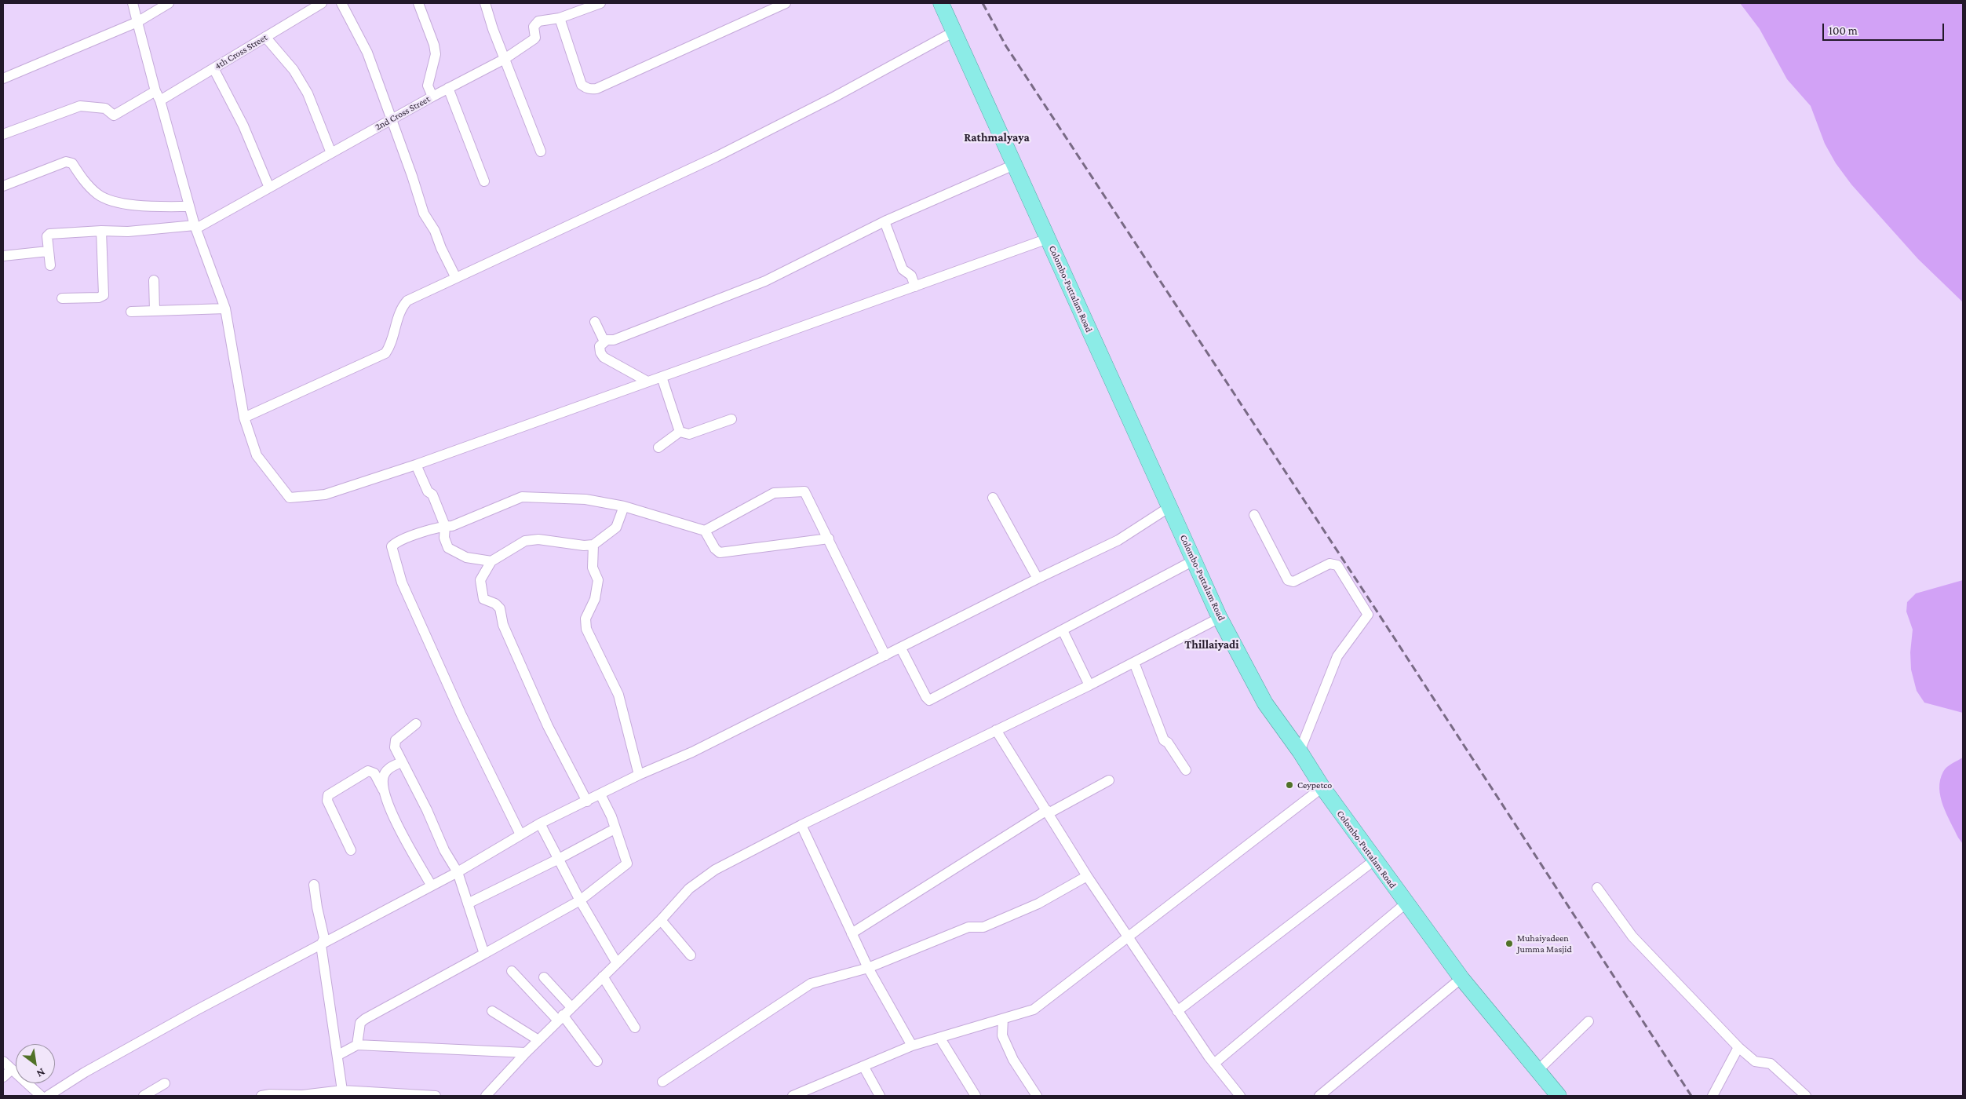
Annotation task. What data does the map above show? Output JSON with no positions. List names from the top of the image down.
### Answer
{
  "streets": {
    "highway": ["Colombo-Puttalam Road"],
    "street": ["4th Cross Street", "2nd Cross Street"]
  },
  "districts": ["Rathmalyaya", "Thillaiyadi"],
  "places": ["Ceypetco", "Muhaiyadeen Jumma Masjid"],
  "scale_bar": "100 m",
  "north": "bottom right"
}
